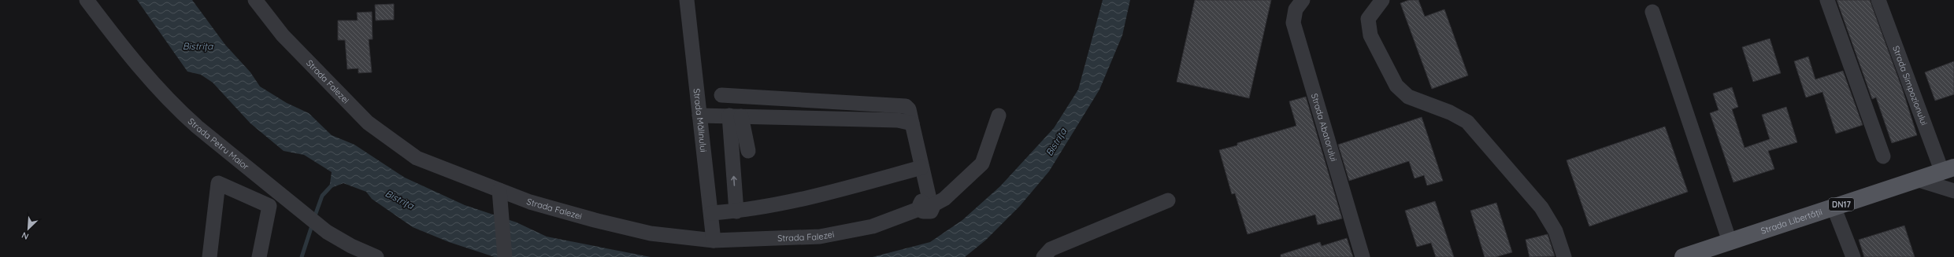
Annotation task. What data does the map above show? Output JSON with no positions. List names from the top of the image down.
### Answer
{
  "streets": {
    "main road": ["DN17", "Strada Libertății"],
    "street": [
      "Strada Falezei",
      "Strada Simpozionului",
      "Strada Mălinului",
      "Strada Abatorului",
      "Strada Petru Maior"
    ]
  },
  "crossings": [
    ["Strada Falezei", "Strada Mălinului"],
    ["Strada Simpozionului", "Strada Libertății"]
  ],
  "water": ["Bistrița"],
  "north": "bottom left"
}
